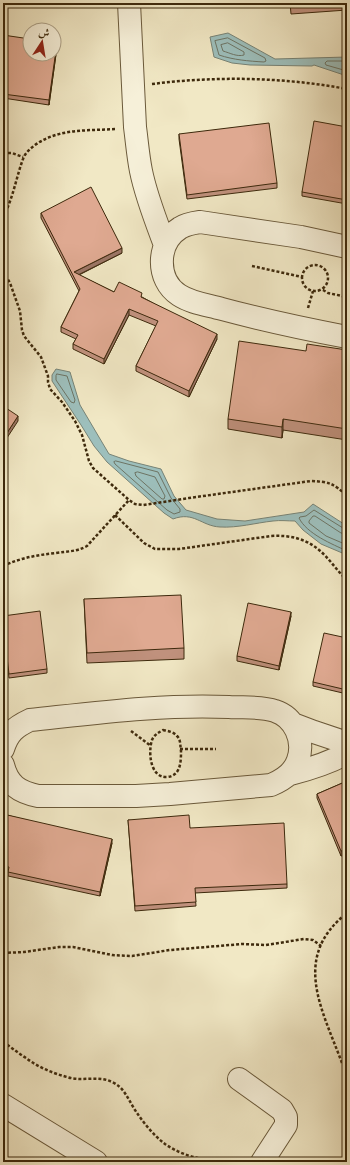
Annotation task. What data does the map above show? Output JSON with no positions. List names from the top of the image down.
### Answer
{
  "north": "top"
}
